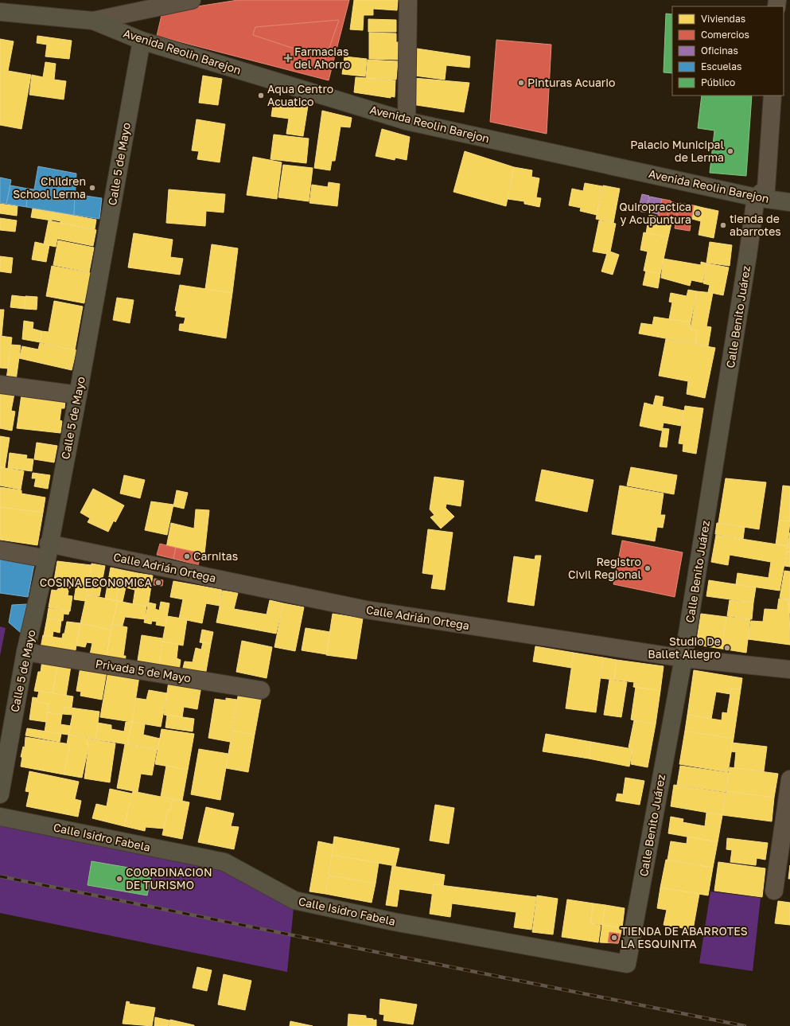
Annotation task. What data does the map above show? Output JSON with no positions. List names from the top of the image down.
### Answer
{
  "streets": {
    "main road": [
      "Avenida Reolin Barejon",
      "Calle 5 de Mayo",
      "Calle Benito Juárez",
      "Calle Isidro Fabela"
    ],
    "street": ["Calle Adrián Ortega", "Privada 5 de Mayo"]
  },
  "crossings": [
    ["Avenida Reolin Barejon", "Calle 5 de Mayo"],
    ["Avenida Reolin Barejon", "Calle Benito Juárez"],
    ["Calle 5 de Mayo", "Calle Adrián Ortega"],
    ["Calle 5 de Mayo", "Privada 5 de Mayo"],
    ["Calle Benito Juárez", "Calle Adrián Ortega"],
    ["Calle Benito Juárez", "Calle Isidro Fabela"]
  ],
  "places": {
    "health": ["Farmacias del Ahorro"],
    "other": [
      "Pinturas Acuario",
      "Aqua Centro Acuatico",
      "Palacio Municipal de Lerma",
      "Children School Lerma",
      "Quiropractica y Acupuntura",
      "tienda de abarrotes",
      "Carnitas",
      "Registro Civil Regional",
      "COSINA ECONOMICA",
      "Studio De Ballet Allegro",
      "COORDINACION DE TURISMO",
      "TIENDA DE ABARROTES LA ESQUINITA"
    ]
  },
  "legend": [
    "Viviendas",
    "Comercios",
    "Oficinas",
    "Escuelas",
    "Público"
  ]
}
